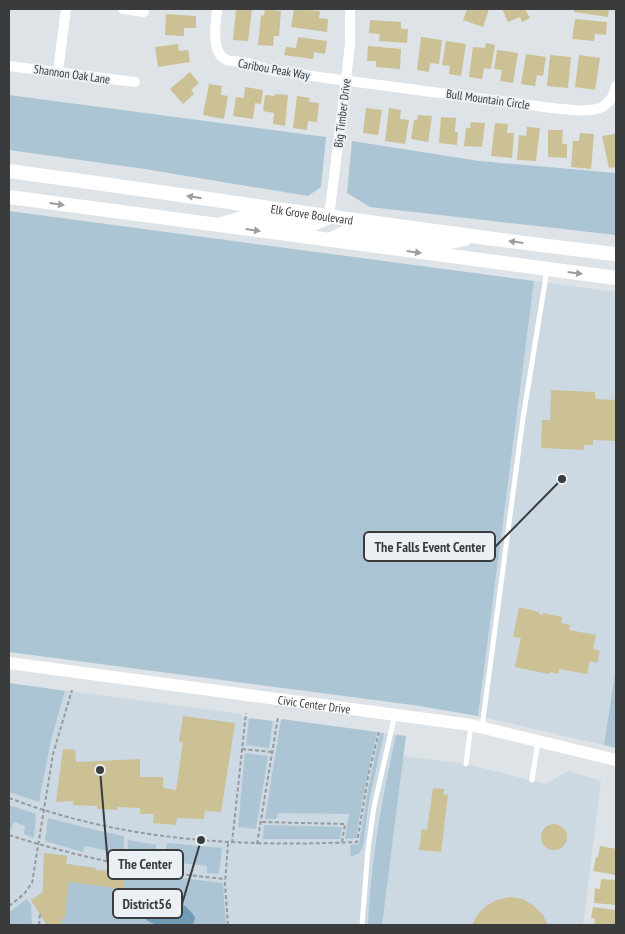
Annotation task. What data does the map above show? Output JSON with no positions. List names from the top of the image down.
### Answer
{
  "streets": {
    "main road": ["Elk Grove Boulevard"],
    "street": [
      "Caribou Peak Way",
      "Shannon Oak Lane",
      "Bull Mountain Circle",
      "Big Timber Drive",
      "Civic Center Drive"
    ]
  },
  "crossings": [
    ["Caribou Peak Way", "Bull Mountain Circle"],
    ["Caribou Peak Way", "Big Timber Drive"],
    ["Bull Mountain Circle", "Big Timber Drive"],
    ["Big Timber Drive", "Elk Grove Boulevard"]
  ],
  "places": ["The Falls Event Center", "The Center", "District56"]
}
